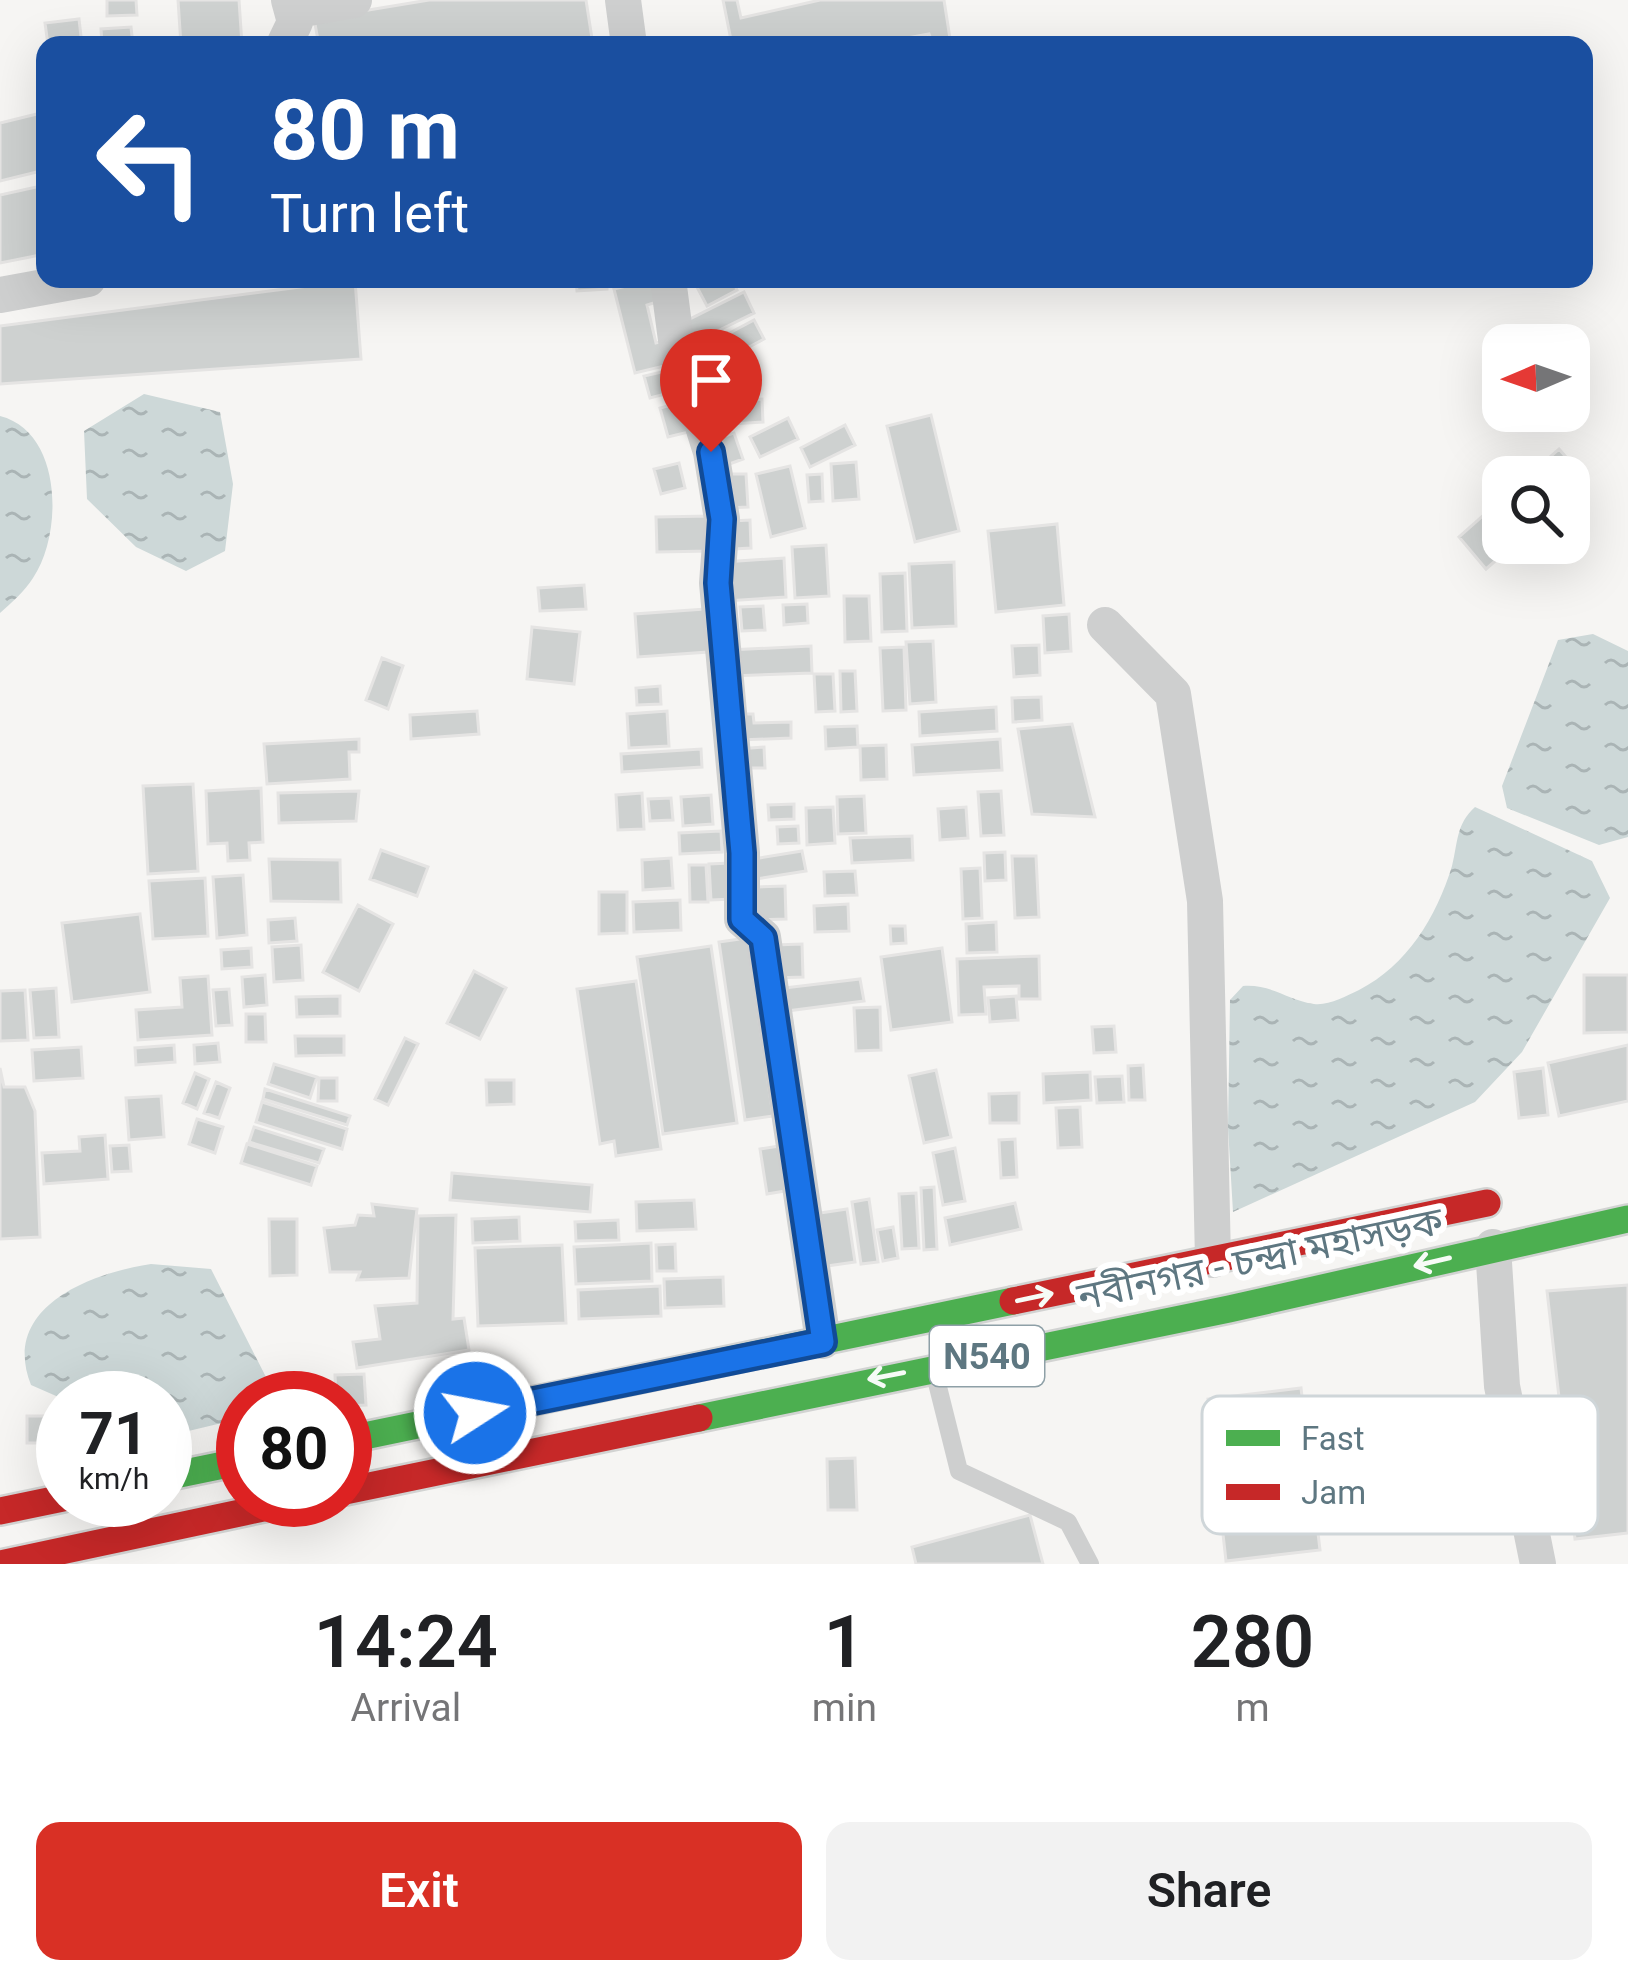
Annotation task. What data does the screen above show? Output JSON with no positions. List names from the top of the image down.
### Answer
{
  "streets": {
    "highway": ["নবীনগর - চন্দ্রা মহাসড়ক", "N540"]
  },
  "legend": ["Fast", "Jam"],
  "north": "left",
  "page": {
    "turn": ["80 m", "Turn left"],
    "speed": "71 km/h",
    "limit": "80",
    "eta": [
      "14:24",
      "Arrival",
      "1",
      "min",
      "280",
      "m"
    ],
    "buttons": ["Exit", "Share"]
  }
}
